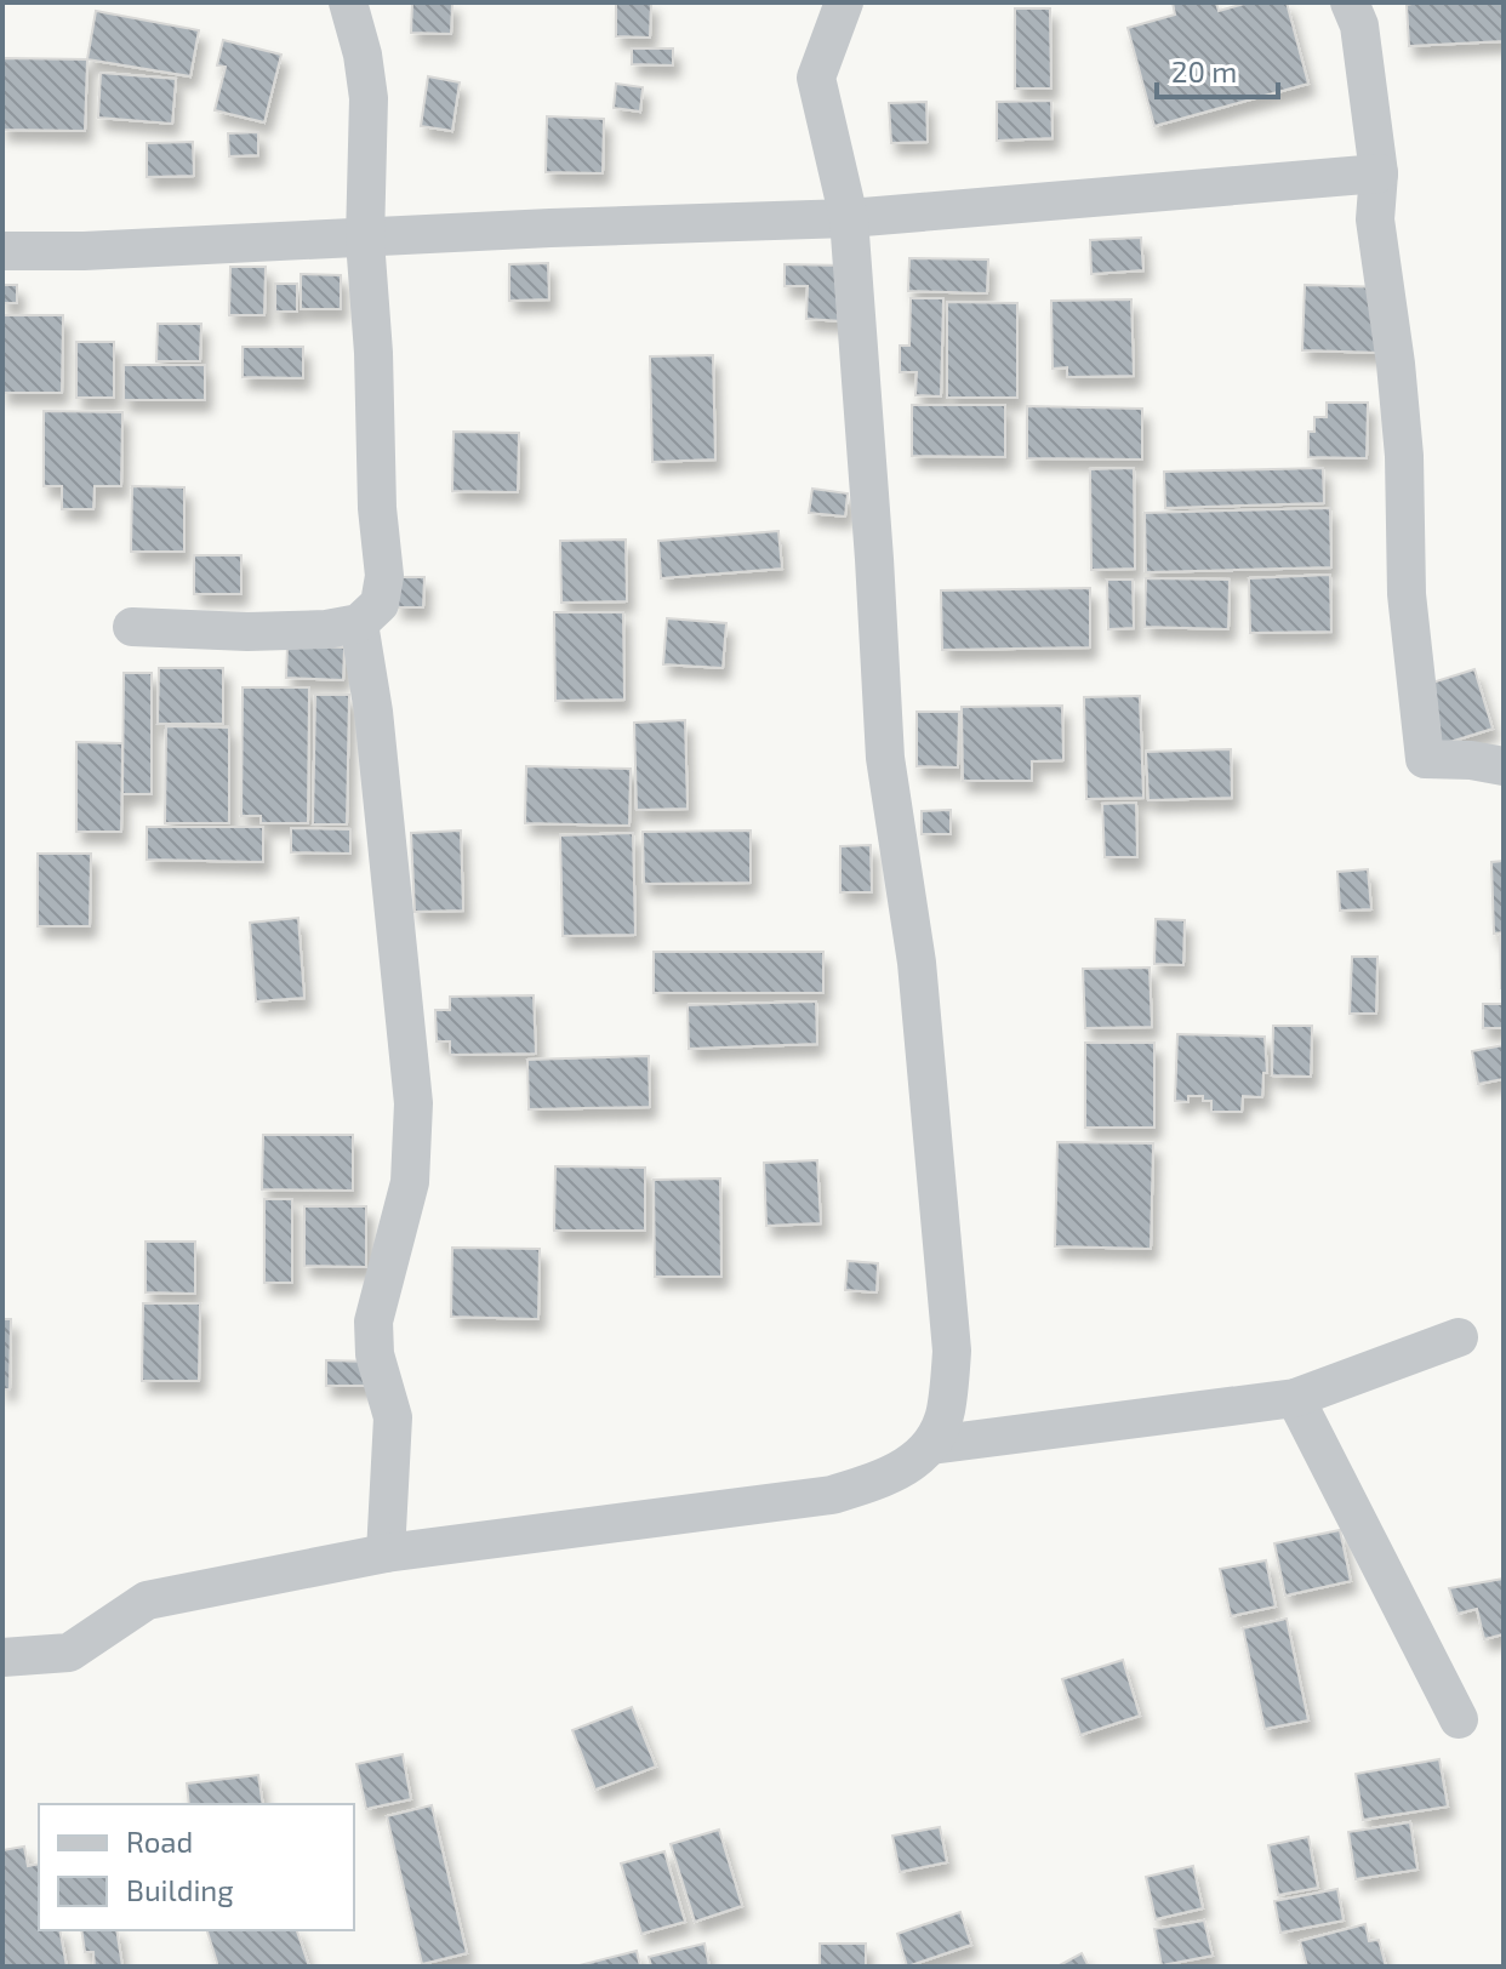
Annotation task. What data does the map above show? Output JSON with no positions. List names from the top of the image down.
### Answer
{
  "legend": ["Road", "Building"],
  "scale_bar": "20 m"
}
